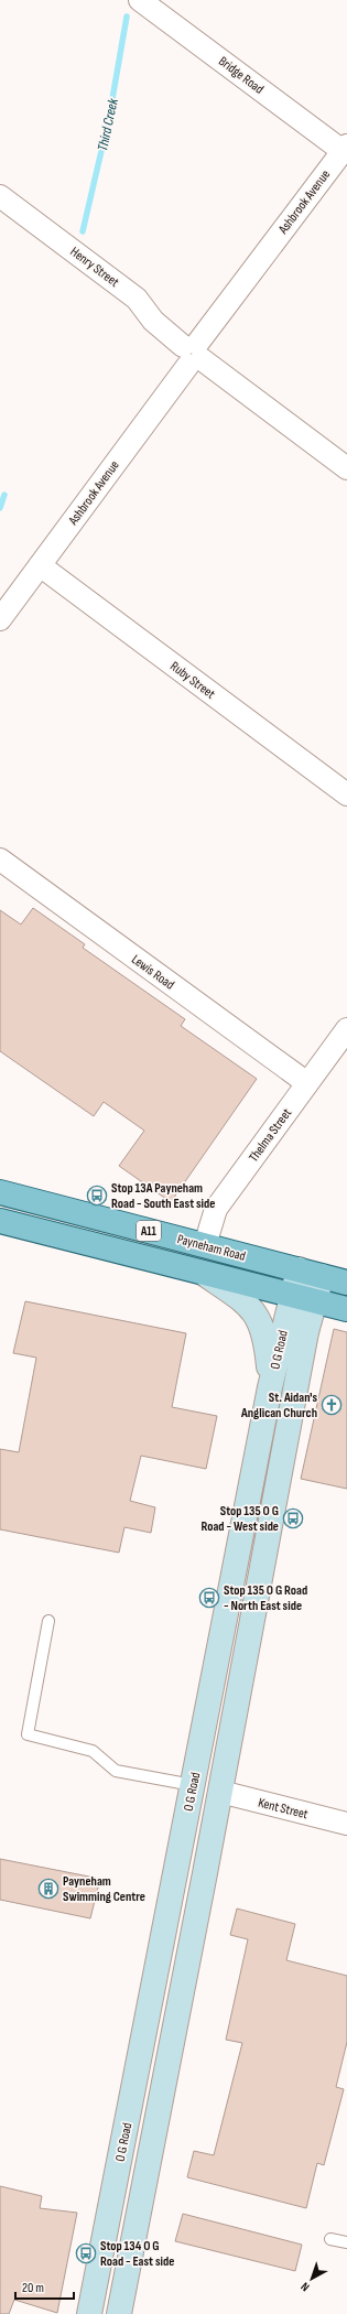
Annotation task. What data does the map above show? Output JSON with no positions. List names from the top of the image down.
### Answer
{
  "streets": {
    "main road": ["A11", "Payneham Road", "O G Road"],
    "street": [
      "Bridge Road",
      "Ashbrook Avenue",
      "Henry Street",
      "Ruby Street",
      "Lewis Road",
      "Thelma Street",
      "Kent Street"
    ]
  },
  "crossings": [
    ["Bridge Road", "Ashbrook Avenue"],
    ["Ashbrook Avenue", "Henry Street"],
    ["Ashbrook Avenue", "Ruby Street"],
    ["Lewis Road", "Thelma Street"],
    ["Thelma Street", "Payneham Road"],
    ["Payneham Road", "O G Road"],
    ["O G Road", "Kent Street"]
  ],
  "water": ["Third Creek"],
  "places": {
    "bus stop": [
      "Stop 13A Payneham Road - South East side",
      "Stop 135 O G Road - West side",
      "Stop 135 O G Road - North East side",
      "Stop 134 O G Road - East side"
    ],
    "church": ["St. Aidan's Anglican Church"],
    "building": ["Payneham Swimming Centre"]
  },
  "scale_bar": "20 m",
  "north": "bottom left"
}
